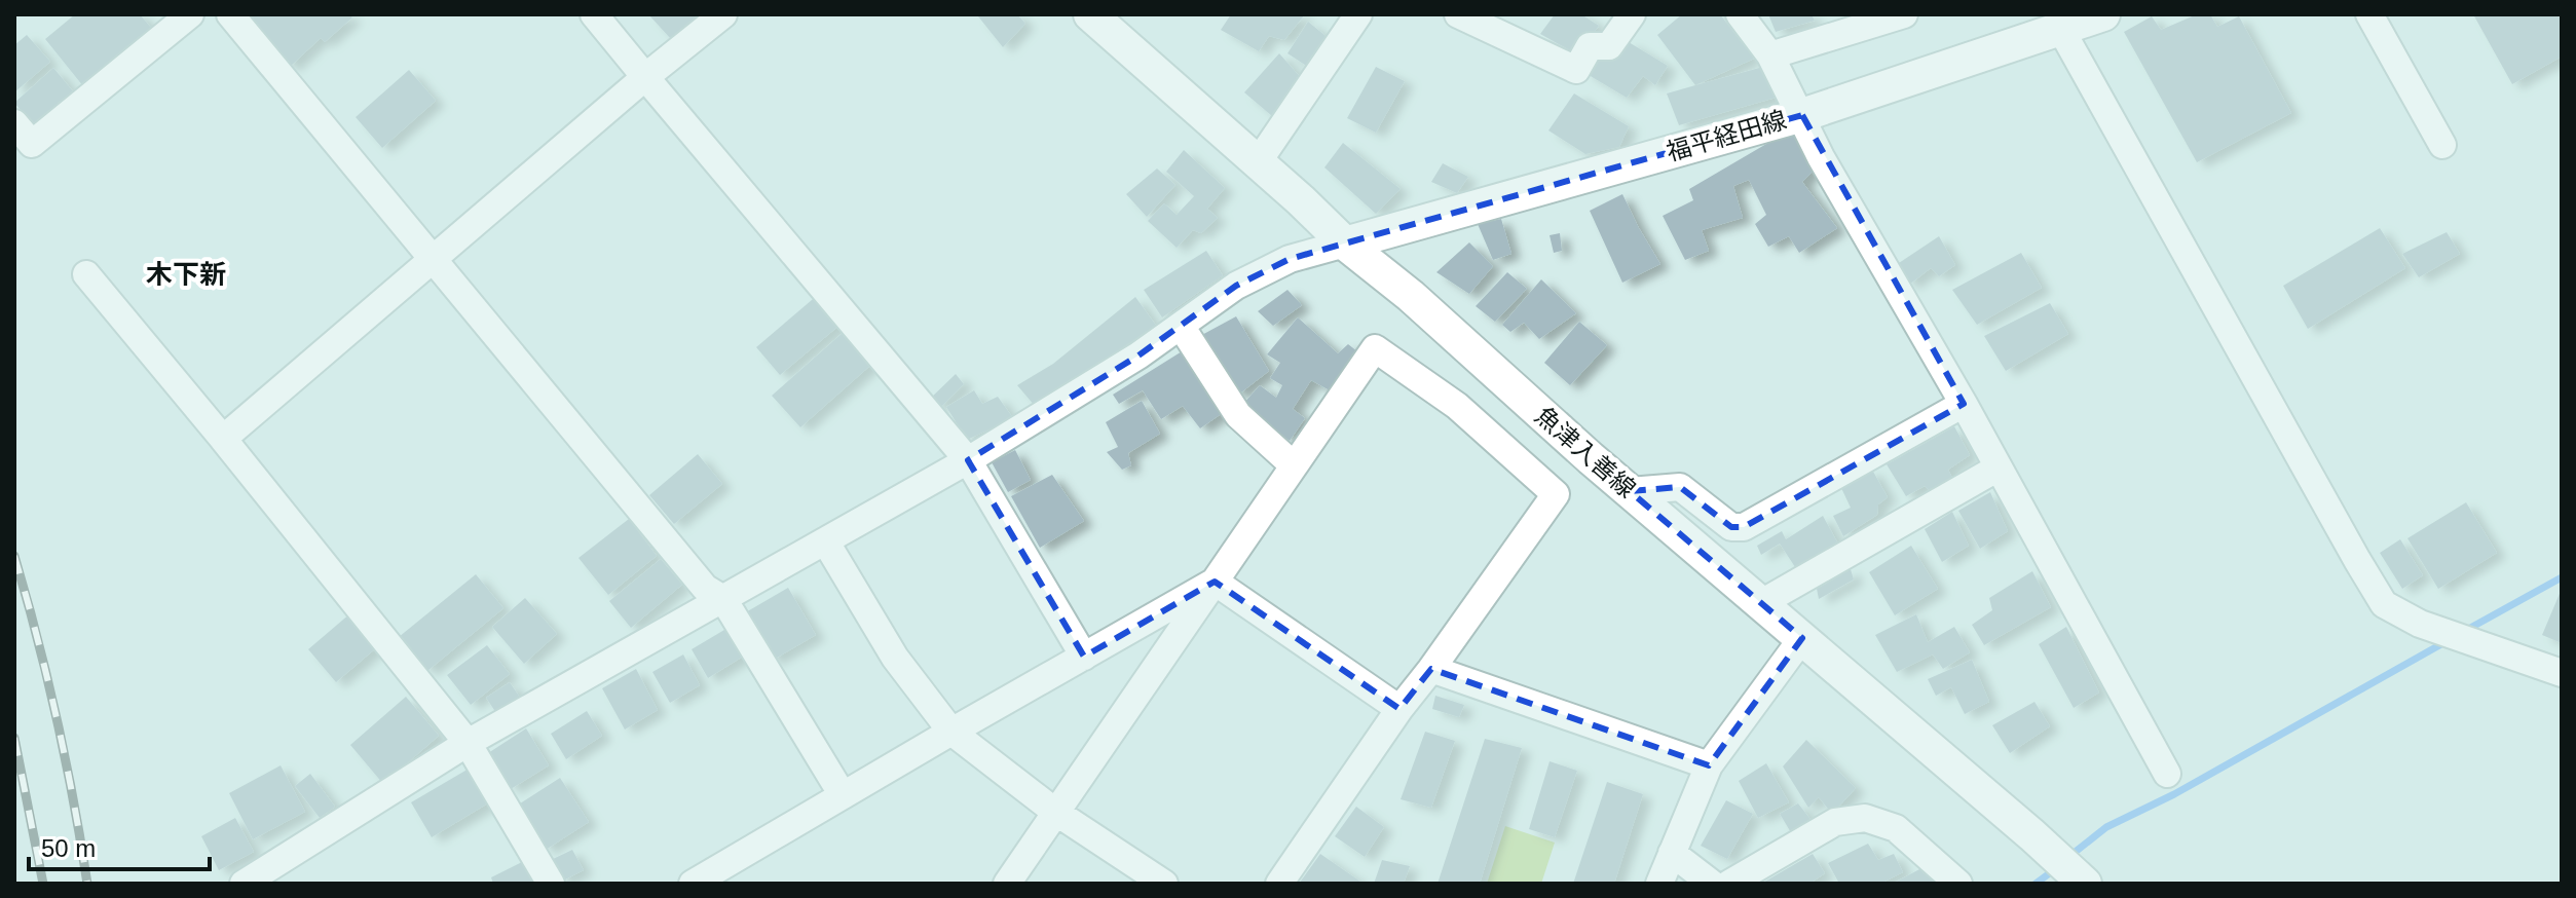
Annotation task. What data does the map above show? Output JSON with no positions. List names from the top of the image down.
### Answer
{
  "streets": {
    "main road": ["福平経田線", "魚津入善線"]
  },
  "crossings": [
    ["福平経田線", "魚津入善線"]
  ],
  "districts": ["木下新"],
  "scale_bar": "50 m"
}
